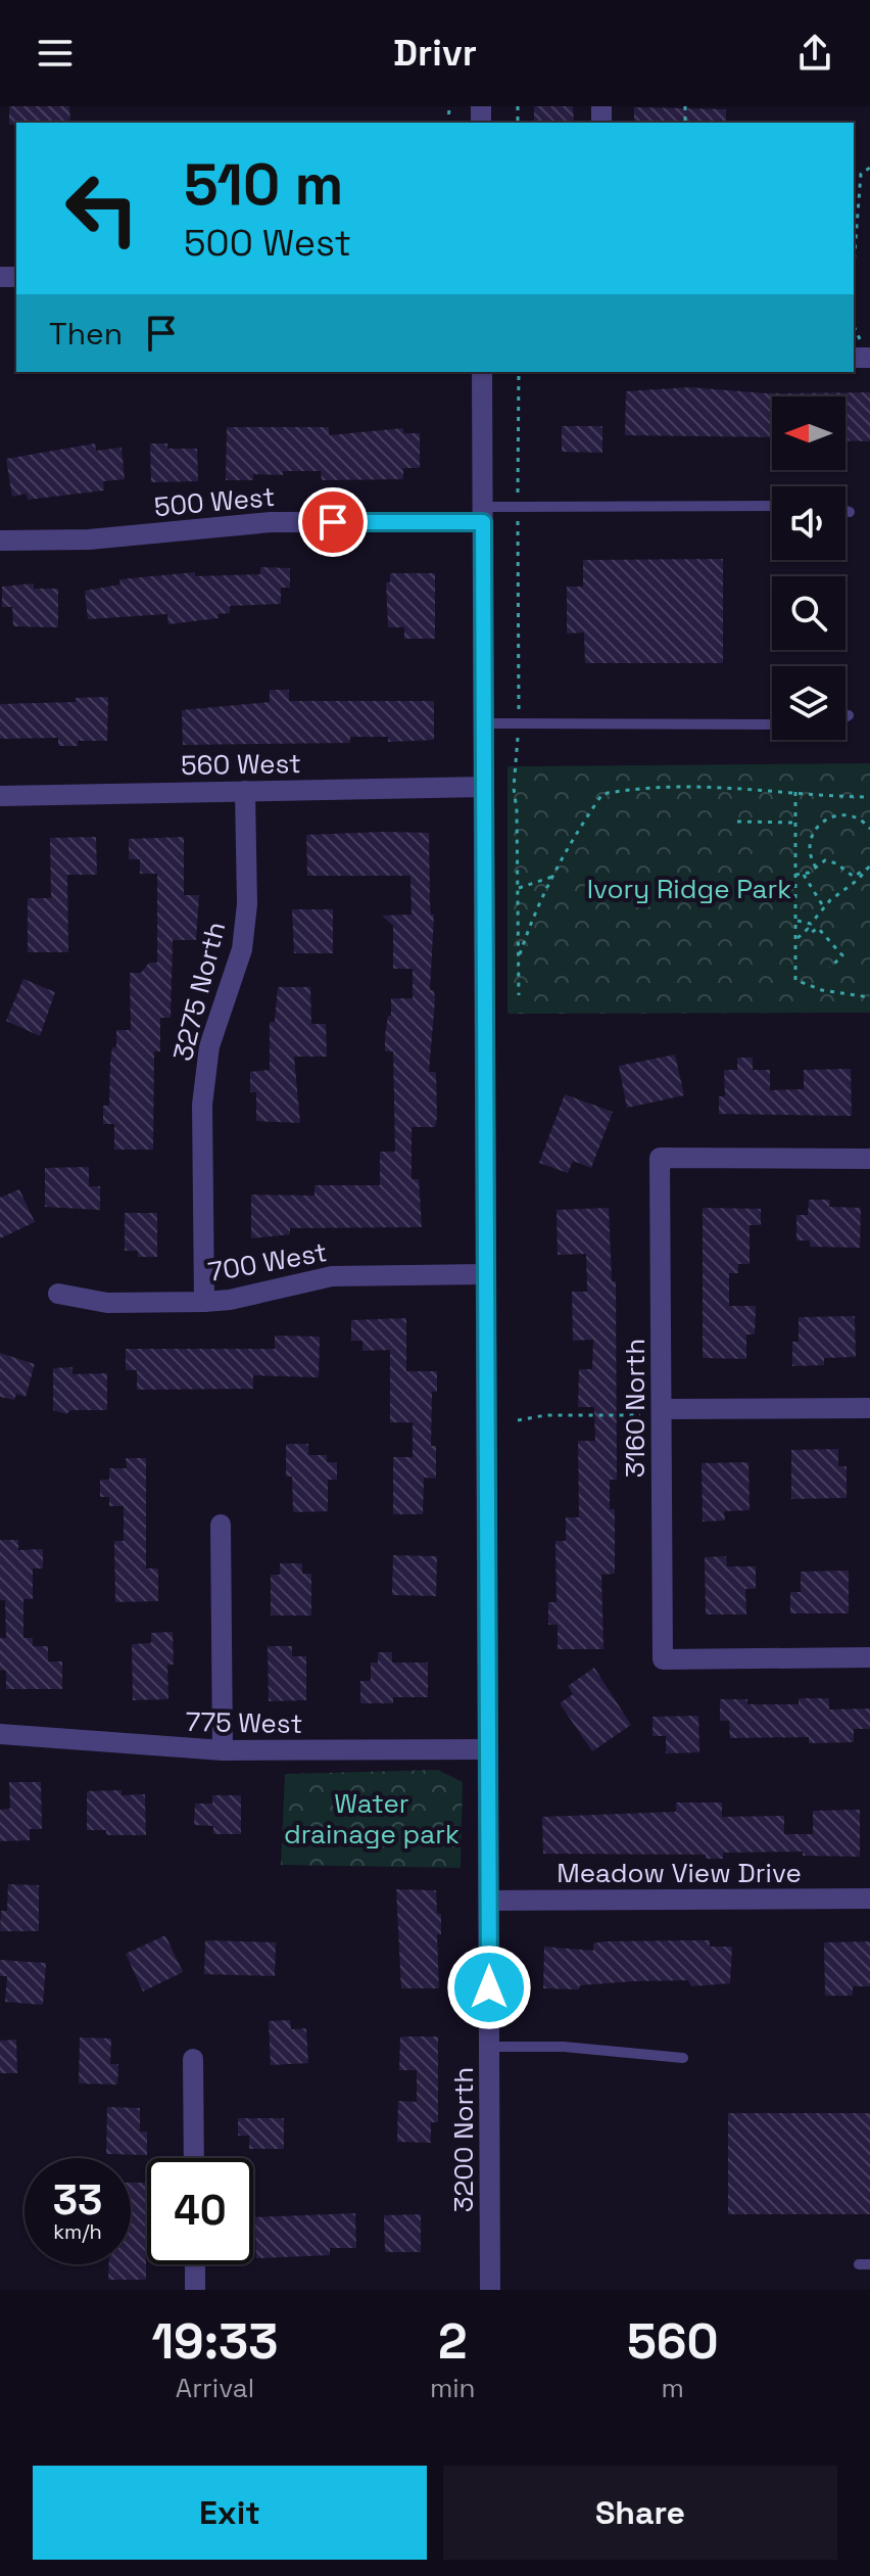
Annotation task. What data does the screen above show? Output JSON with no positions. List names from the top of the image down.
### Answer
{
  "streets": {
    "street": [
      "500 West",
      "560 West",
      "3275 North",
      "700 West",
      "3160 North",
      "775 West",
      "Meadow View Drive",
      "3200 North"
    ]
  },
  "crossings": [
    ["500 West", "3200 North"],
    ["560 West", "3275 North"],
    ["560 West", "3200 North"],
    ["3275 North", "700 West"],
    ["700 West", "3200 North"],
    ["775 West", "3200 North"],
    ["Meadow View Drive", "3200 North"]
  ],
  "parks": ["Ivory Ridge Park", "Water drainage park"],
  "north": "left",
  "page": {
    "header": "Drivr",
    "turn": ["510 m", "500 West"],
    "then": "Then",
    "speed": "33 km/h",
    "limit": "40",
    "eta": [
      "19:33",
      "Arrival",
      "2",
      "min",
      "560",
      "m"
    ],
    "buttons": ["Exit", "Share"]
  }
}
